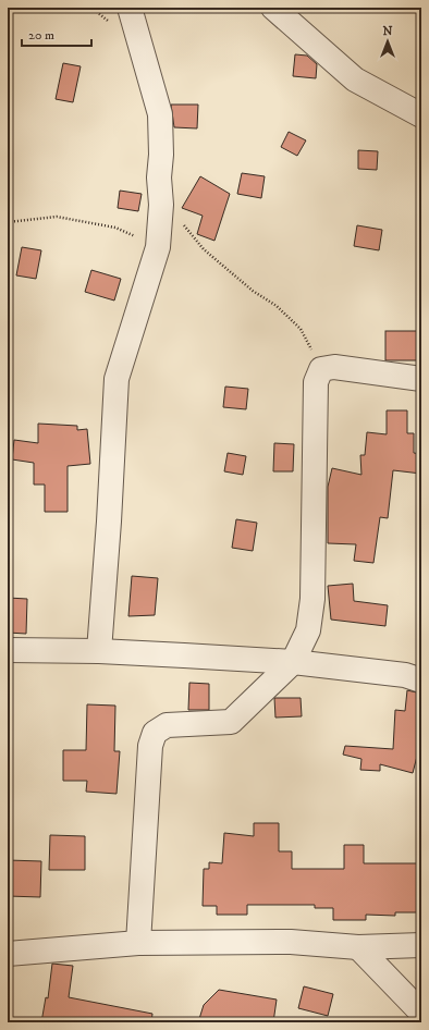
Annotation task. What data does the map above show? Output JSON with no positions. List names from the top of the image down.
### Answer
{
  "scale_bar": "20 m",
  "north": "top"
}
